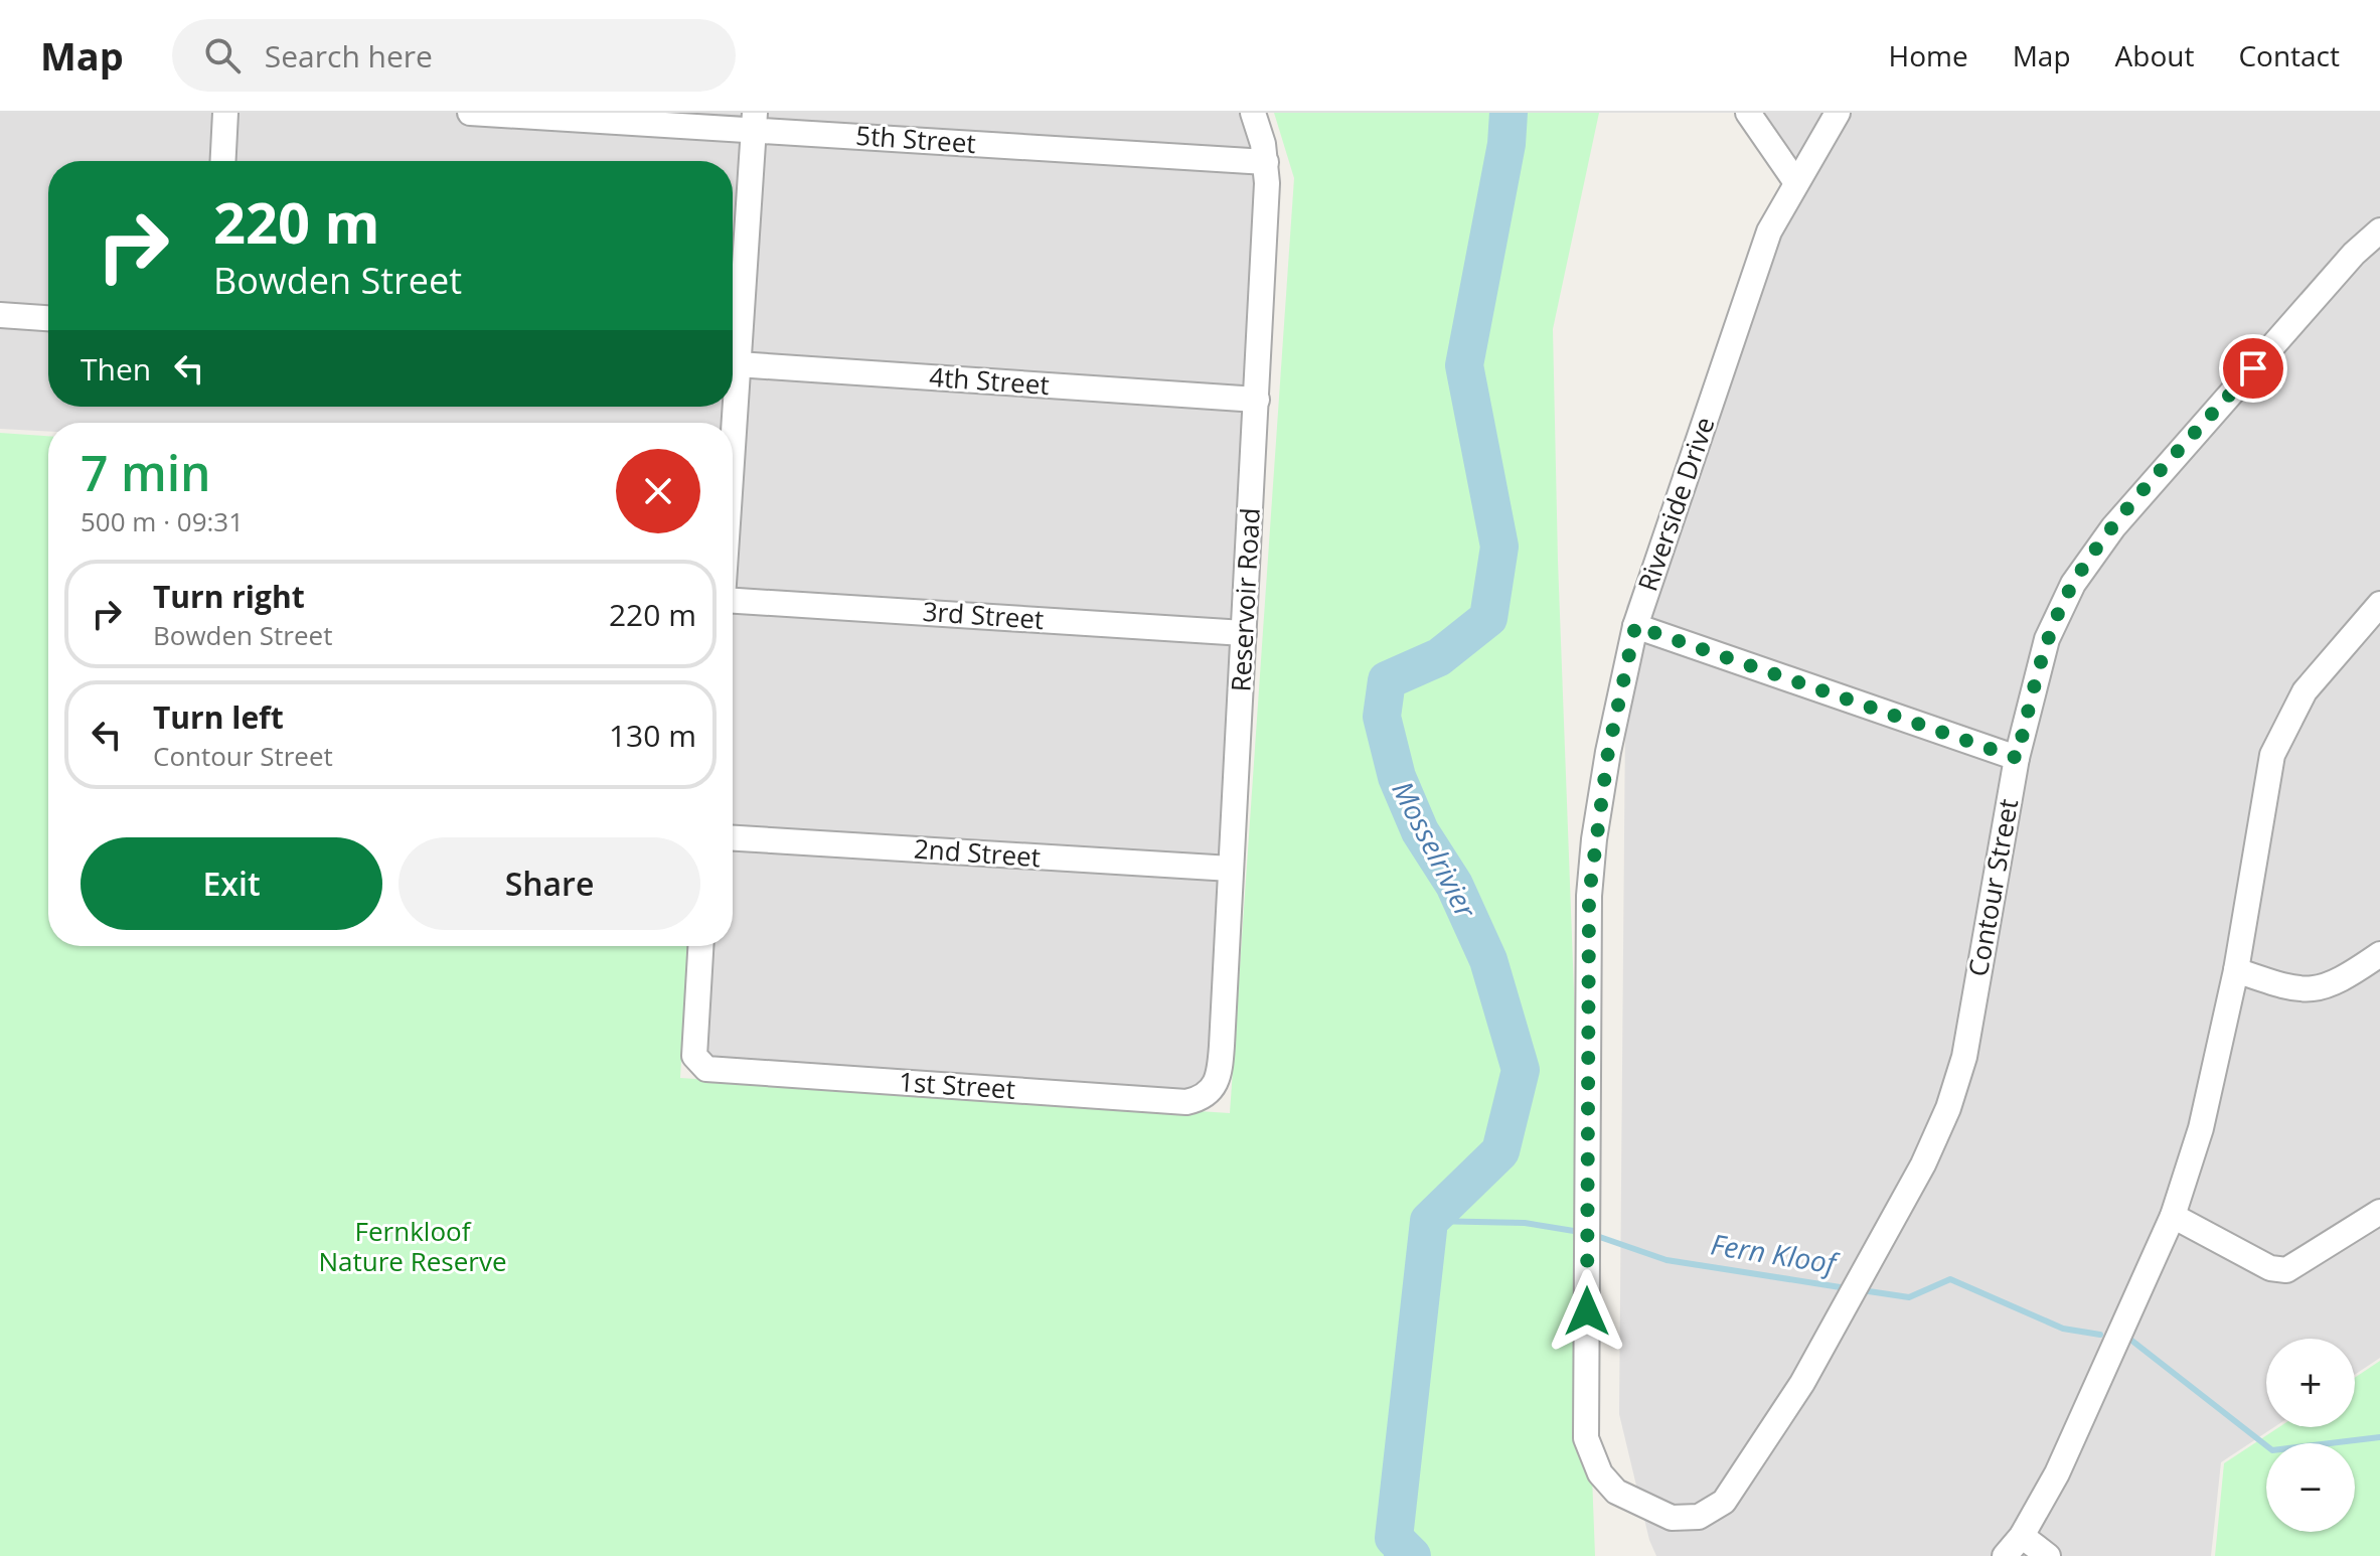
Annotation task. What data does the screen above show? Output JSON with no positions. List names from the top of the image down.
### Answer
{
  "streets": {
    "street": [
      "5th Street",
      "4th Street",
      "Riverside Drive",
      "Reservoir Road",
      "3rd Street",
      "2nd Street",
      "Contour Street",
      "1st Street"
    ]
  },
  "crossings": [
    ["5th Street", "Reservoir Road"],
    ["4th Street", "Reservoir Road"],
    ["Riverside Drive", "Contour Street"],
    ["Reservoir Road", "3rd Street"],
    ["Reservoir Road", "2nd Street"],
    ["Reservoir Road", "1st Street"]
  ],
  "water": ["Mosselrivier", "Fern Kloof"],
  "parks": ["Fernkloof Nature Reserve"],
  "page": {
    "header": "Map",
    "search": "Search here",
    "nav": [
      "Home",
      "Map",
      "About",
      "Contact"
    ],
    "turn": ["220 m", "Bowden Street"],
    "then": "Then",
    "heading": ["7 min", "500 m · 09:31"],
    "list": [
      {
        "name": "Turn right",
        "note": "Bowden Street",
        "value": "220 m"
      },
      {
        "name": "Turn left",
        "note": "Contour Street",
        "value": "130 m"
      }
    ],
    "buttons": ["Exit", "Share"],
    "map_buttons": ["+", "−"]
  }
}
